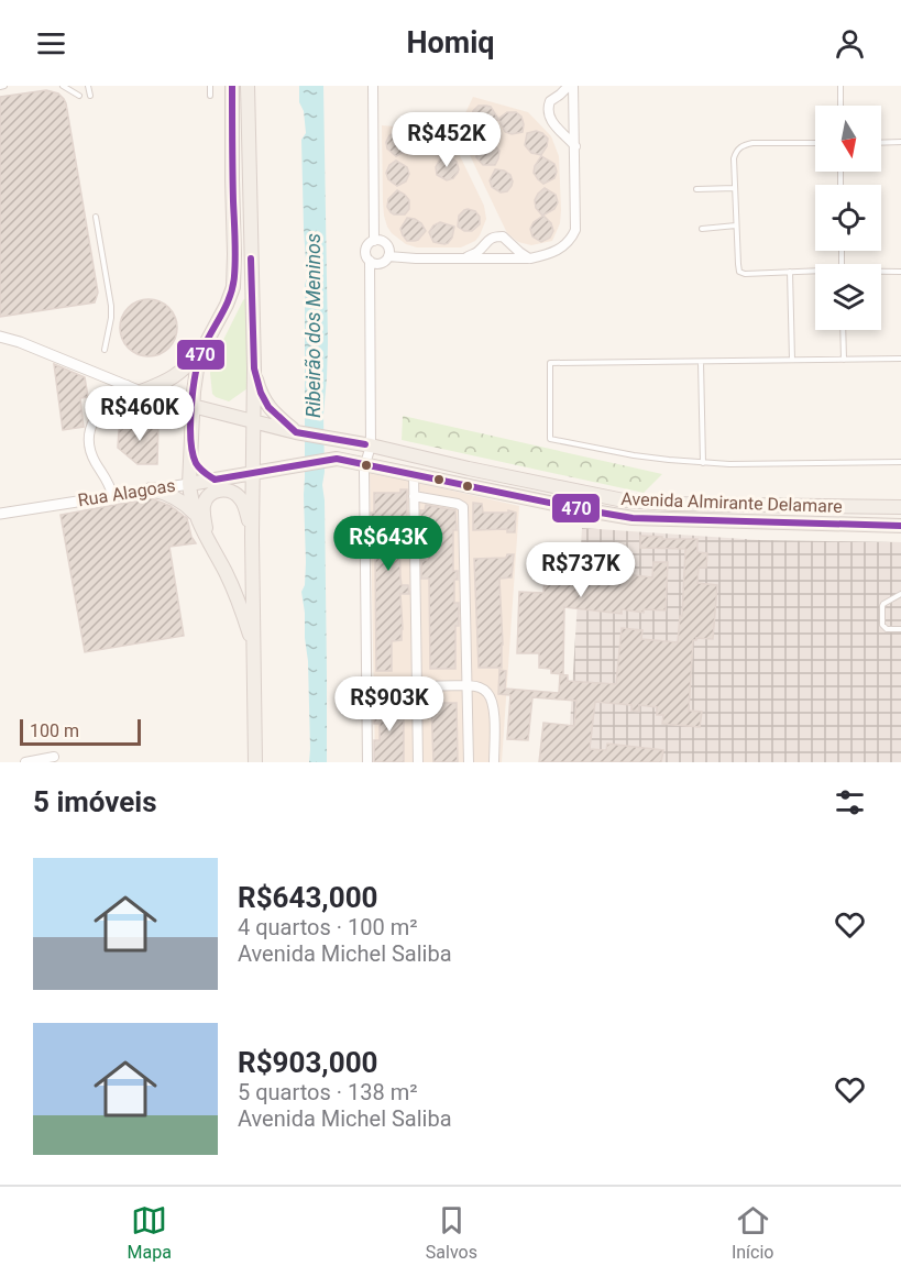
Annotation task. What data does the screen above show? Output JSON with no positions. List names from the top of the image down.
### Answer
{
  "streets": {
    "main road": ["Rua Alagoas", "Avenida Almirante Delamare"]
  },
  "crossings": [
    ["Rua Alagoas", "Avenida Almirante Delamare"]
  ],
  "water": ["Ribeirão dos Meninos"],
  "lines": ["transit line 470"],
  "scale_bar": "100 m",
  "north": "bottom",
  "page": {
    "header": "Homiq",
    "price": [
      "R$452K",
      "R$460K",
      "R$643K",
      "R$737K",
      "R$903K"
    ],
    "scale": "100 m",
    "heading": "5 imóveis",
    "list": [
      {
        "name": "R$643,000",
        "note": "4 quartos · 100 m² · Avenida Michel Saliba"
      },
      {
        "name": "R$903,000",
        "note": "5 quartos · 138 m² · Avenida Michel Saliba"
      }
    ],
    "tabs": ["Mapa", "Salvos", "Início"]
  }
}
